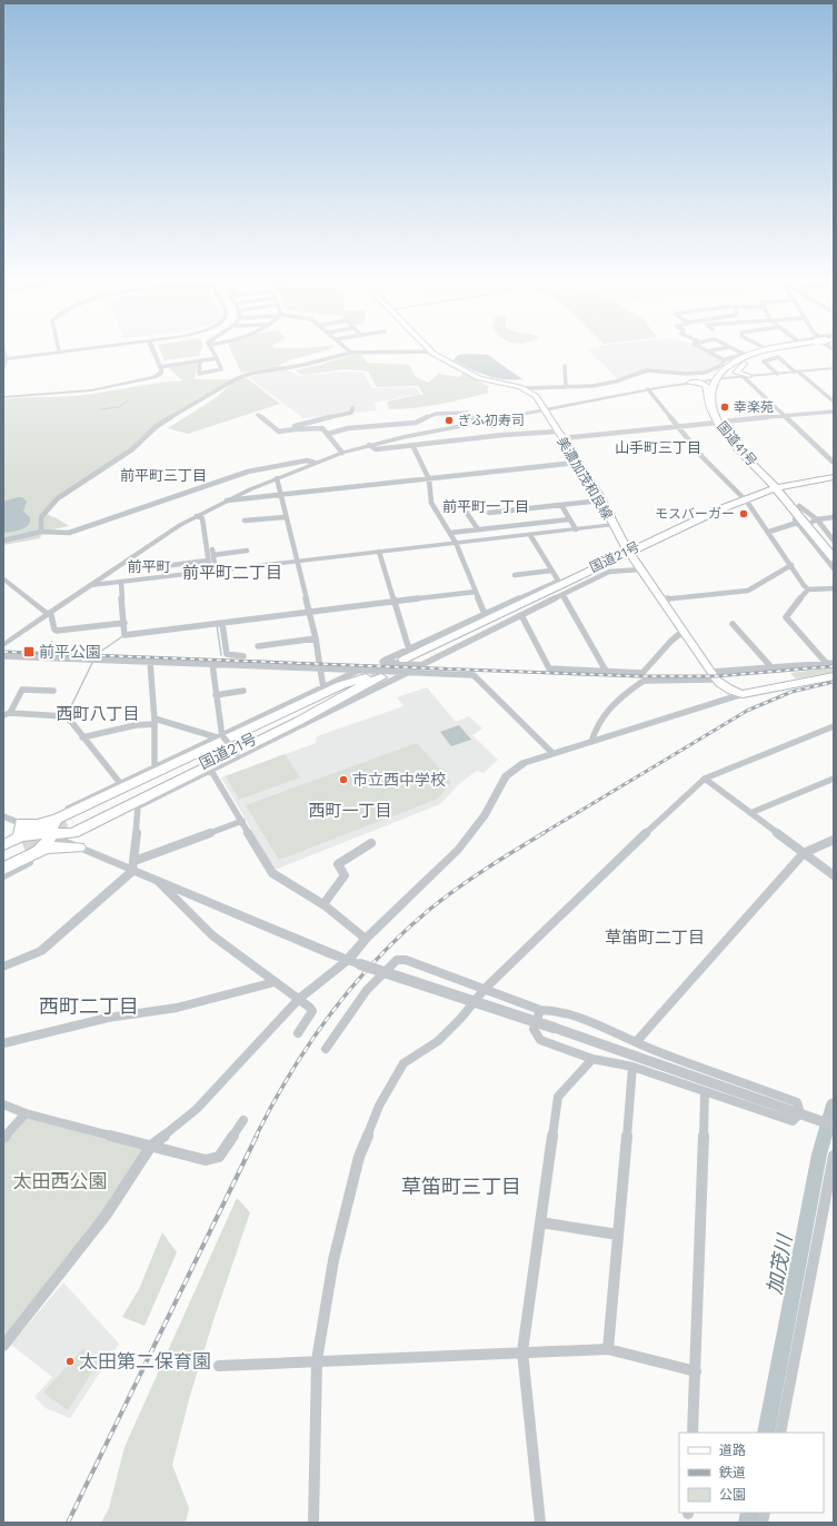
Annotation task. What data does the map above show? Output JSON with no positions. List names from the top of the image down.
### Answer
{
  "streets": {
    "highway": ["国道41号", "国道21号"],
    "main road": ["美濃加茂和良線"]
  },
  "crossings": [
    ["国道41号", "国道21号"],
    ["美濃加茂和良線", "国道21号"]
  ],
  "districts": [
    "山手町三丁目",
    "前平町三丁目",
    "前平町一丁目",
    "前平町",
    "前平町二丁目",
    "西町八丁目",
    "西町一丁目",
    "草笛町二丁目",
    "西町二丁目",
    "草笛町三丁目"
  ],
  "water": ["加茂川"],
  "parks": ["太田西公園"],
  "places": {
    "other": [
      "幸楽苑",
      "ぎふ初寿司",
      "モスバーガー",
      "市立西中学校",
      "太田第二保育園"
    ],
    "transit": ["前平公園"]
  },
  "legend": ["道路", "鉄道", "公園"]
}
